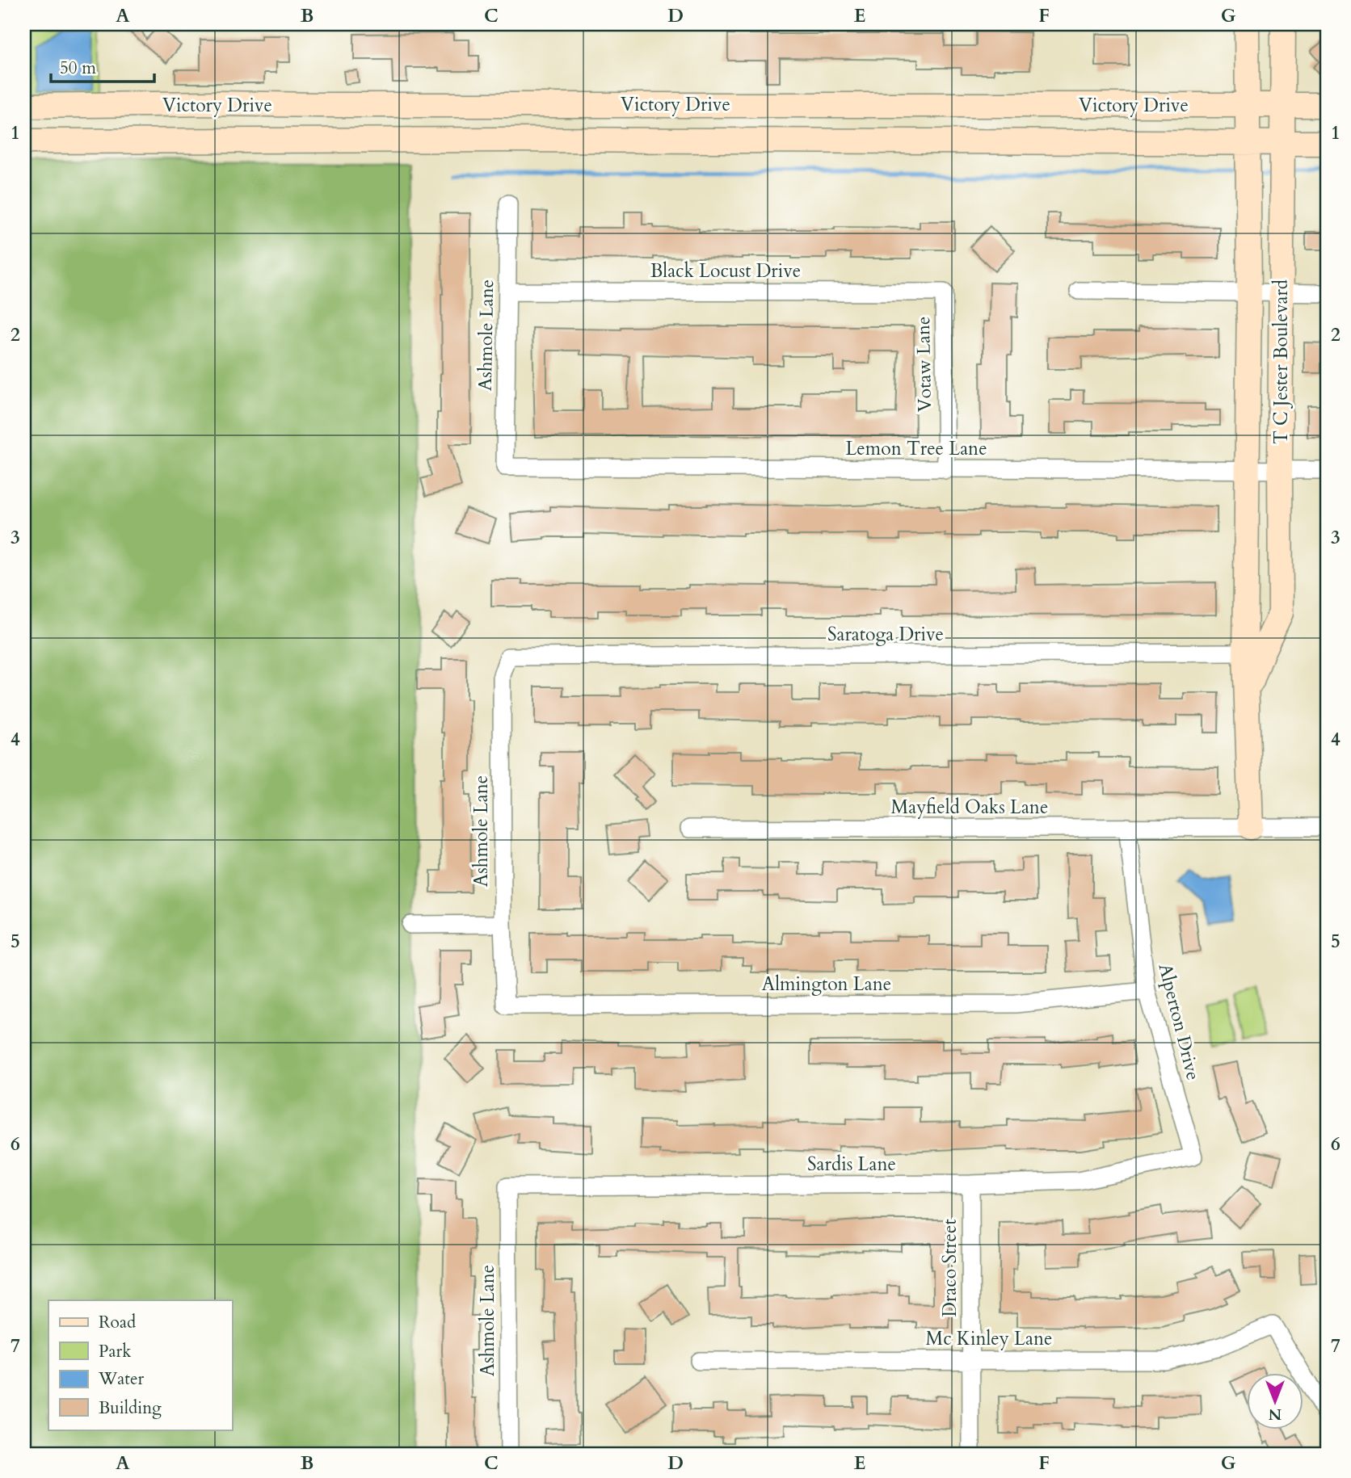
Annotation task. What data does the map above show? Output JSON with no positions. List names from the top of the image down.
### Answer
{
  "streets": {
    "main road": ["Victory Drive", "T C Jester Boulevard"],
    "street": [
      "Black Locust Drive",
      "Ashmole Lane",
      "Votaw Lane",
      "Lemon Tree Lane",
      "Saratoga Drive",
      "Mayfield Oaks Lane",
      "Almington Lane",
      "Alperton Drive",
      "Sardis Lane",
      "Draco Street",
      "Mc Kinley Lane"
    ]
  },
  "crossings": [
    ["Victory Drive", "T C Jester Boulevard"],
    ["Black Locust Drive", "Ashmole Lane"],
    ["Black Locust Drive", "Votaw Lane"],
    ["Ashmole Lane", "Lemon Tree Lane"],
    ["Ashmole Lane", "Saratoga Drive"],
    ["Ashmole Lane", "Almington Lane"],
    ["Ashmole Lane", "Sardis Lane"],
    ["T C Jester Boulevard", "Lemon Tree Lane"],
    ["T C Jester Boulevard", "Saratoga Drive"],
    ["T C Jester Boulevard", "Mayfield Oaks Lane"],
    ["Votaw Lane", "Lemon Tree Lane"],
    ["Mayfield Oaks Lane", "Alperton Drive"],
    ["Almington Lane", "Alperton Drive"],
    ["Alperton Drive", "Sardis Lane"],
    ["Sardis Lane", "Draco Street"],
    ["Draco Street", "Mc Kinley Lane"]
  ],
  "legend": [
    "Road",
    "Park",
    "Water",
    "Building"
  ],
  "scale_bar": "50 m",
  "north": "bottom",
  "grid": {
    "columns": [
      "A",
      "B",
      "C",
      "D",
      "E",
      "F",
      "G"
    ],
    "rows": [
      "1",
      "2",
      "3",
      "4",
      "5",
      "6",
      "7"
    ]
  }
}
